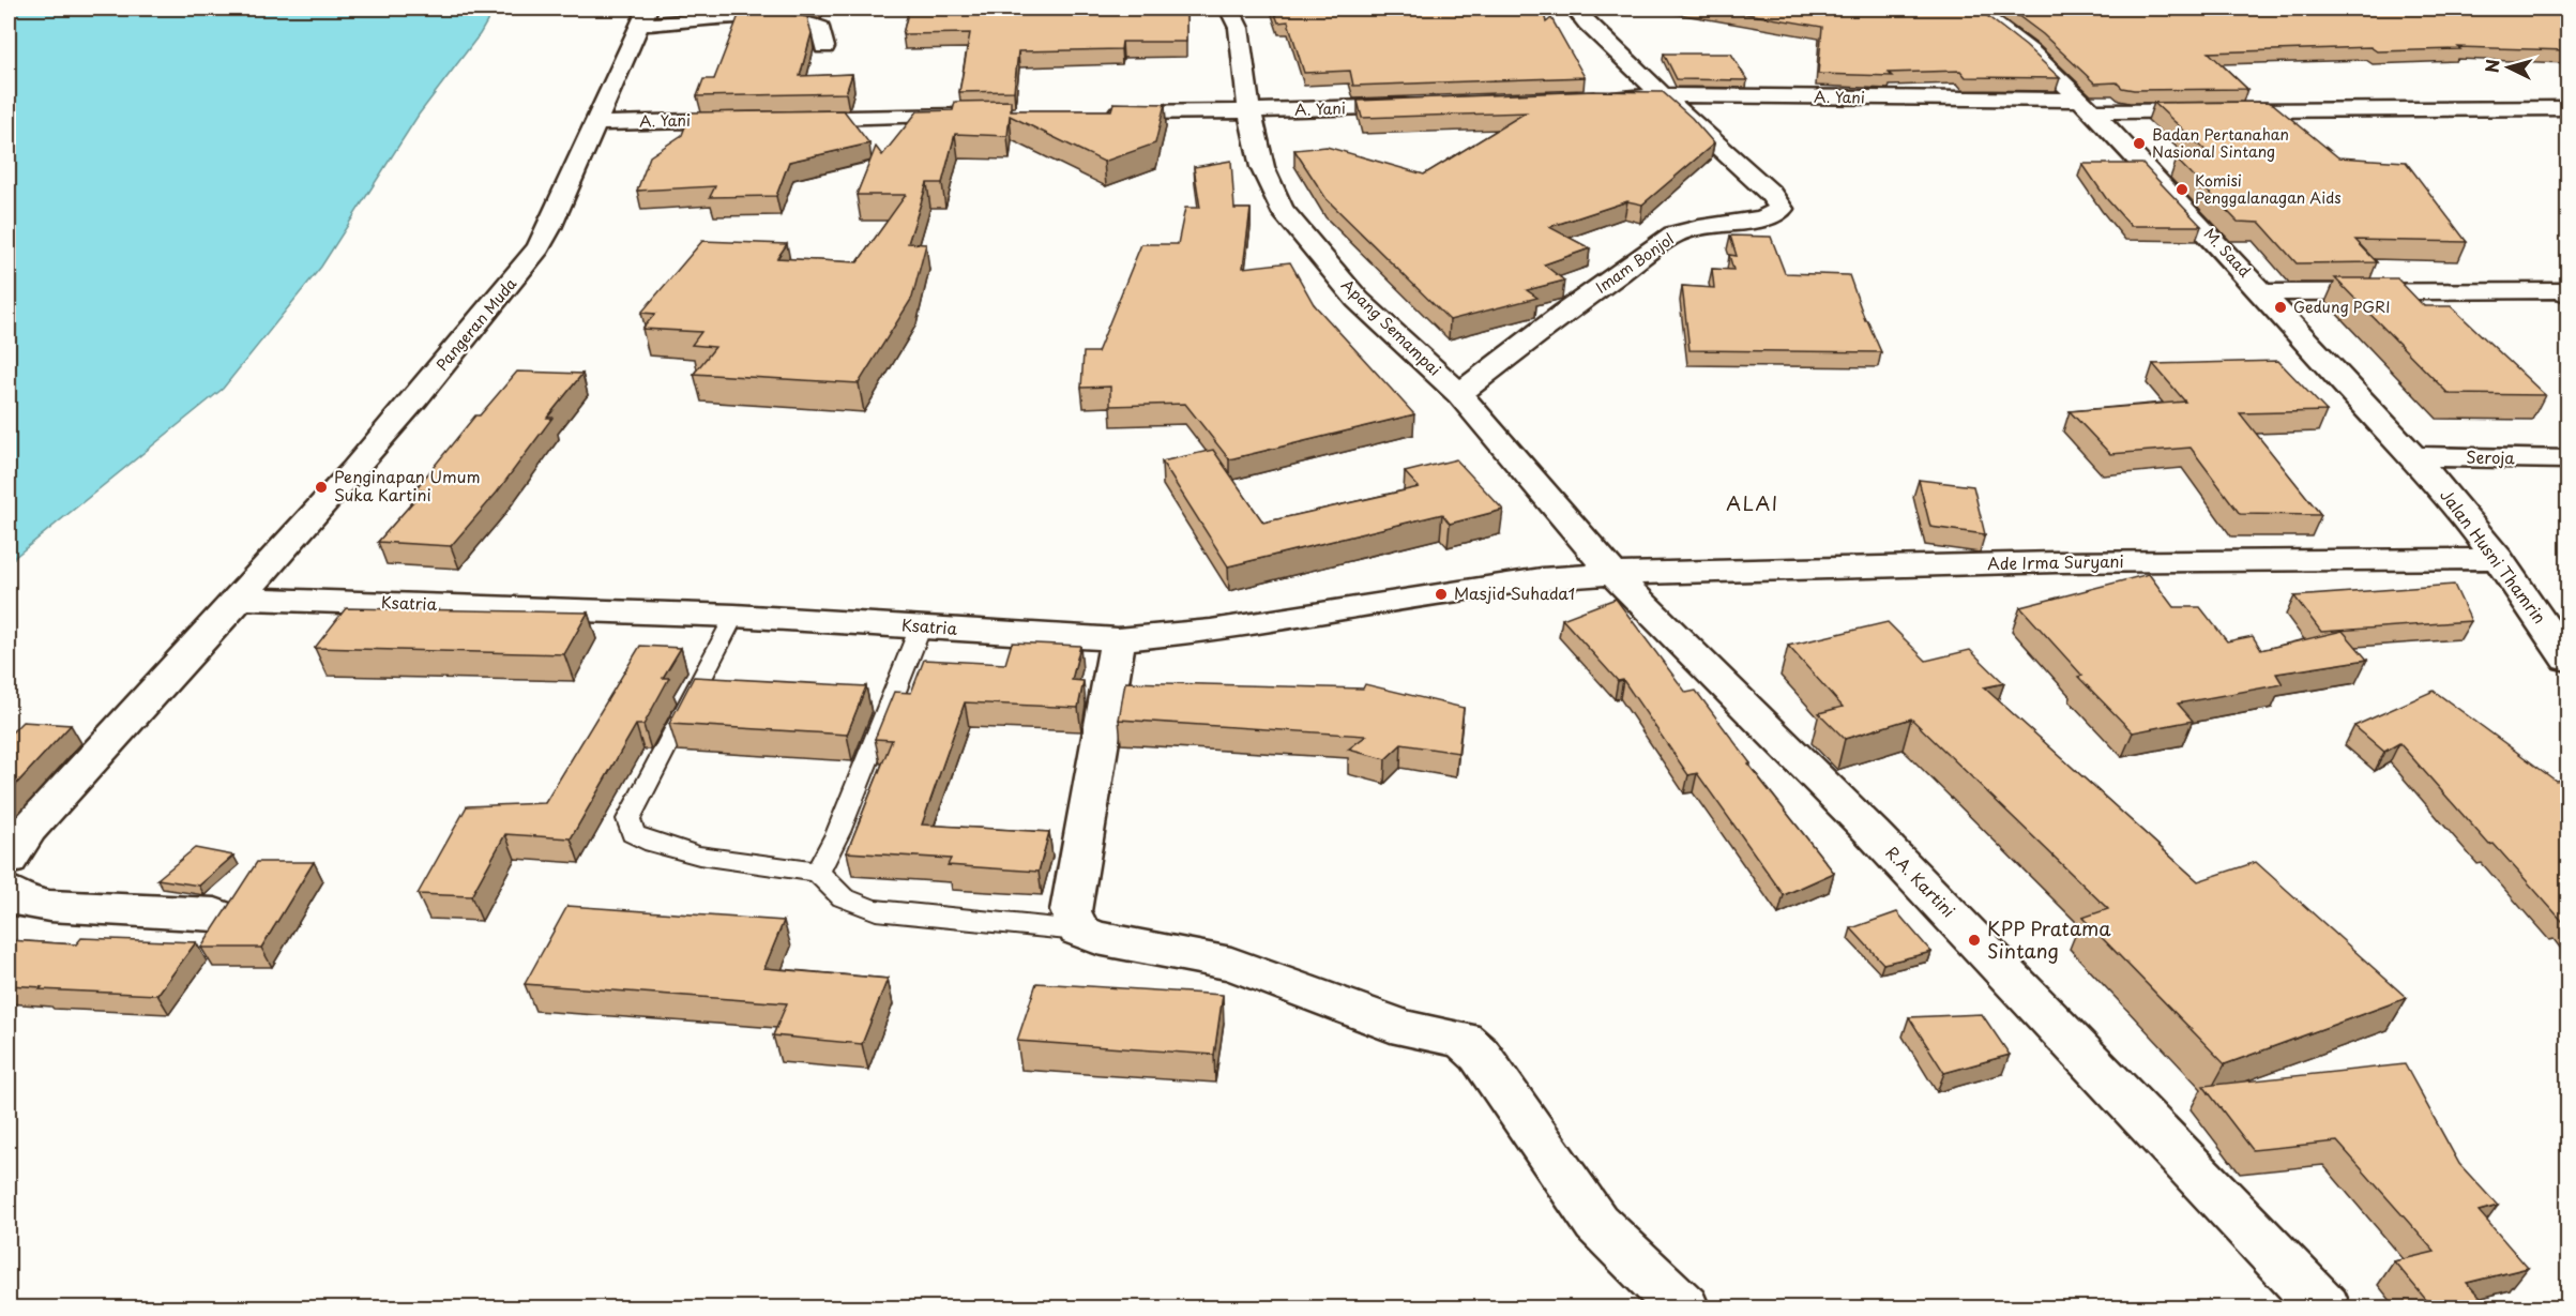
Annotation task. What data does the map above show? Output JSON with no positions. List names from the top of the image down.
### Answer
{
  "streets": {
    "street": [
      "A. Yani",
      "M. Saad",
      "Imam Bonjol",
      "Pangeran Muda",
      "Apang Semampai",
      "Seroja",
      "Jalan Husni Thamrin",
      "Ade Irma Suryani",
      "Ksatria",
      "R.A. Kartini"
    ]
  },
  "crossings": [
    ["A. Yani", "M. Saad"],
    ["A. Yani", "Imam Bonjol"],
    ["A. Yani", "Pangeran Muda"],
    ["A. Yani", "Apang Semampai"],
    ["M. Saad", "Seroja"],
    ["M. Saad", "Jalan Husni Thamrin"],
    ["Imam Bonjol", "Apang Semampai"],
    ["Pangeran Muda", "Ksatria"],
    ["Apang Semampai", "Ade Irma Suryani"],
    ["Apang Semampai", "Ksatria"],
    ["Apang Semampai", "R.A. Kartini"],
    ["Seroja", "Jalan Husni Thamrin"],
    ["Jalan Husni Thamrin", "Ade Irma Suryani"],
    ["Ade Irma Suryani", "Ksatria"],
    ["Ade Irma Suryani", "R.A. Kartini"],
    ["Ksatria", "R.A. Kartini"]
  ],
  "districts": ["ALAI"],
  "places": [
    "Badan Pertanahan Nasional Sintang",
    "Komisi Penggalanagan Aids",
    "Gedung PGRI",
    "Penginapan Umum Suka Kartini",
    "Masjid Suhada1",
    "KPP Pratama Sintang"
  ],
  "north": "left"
}
